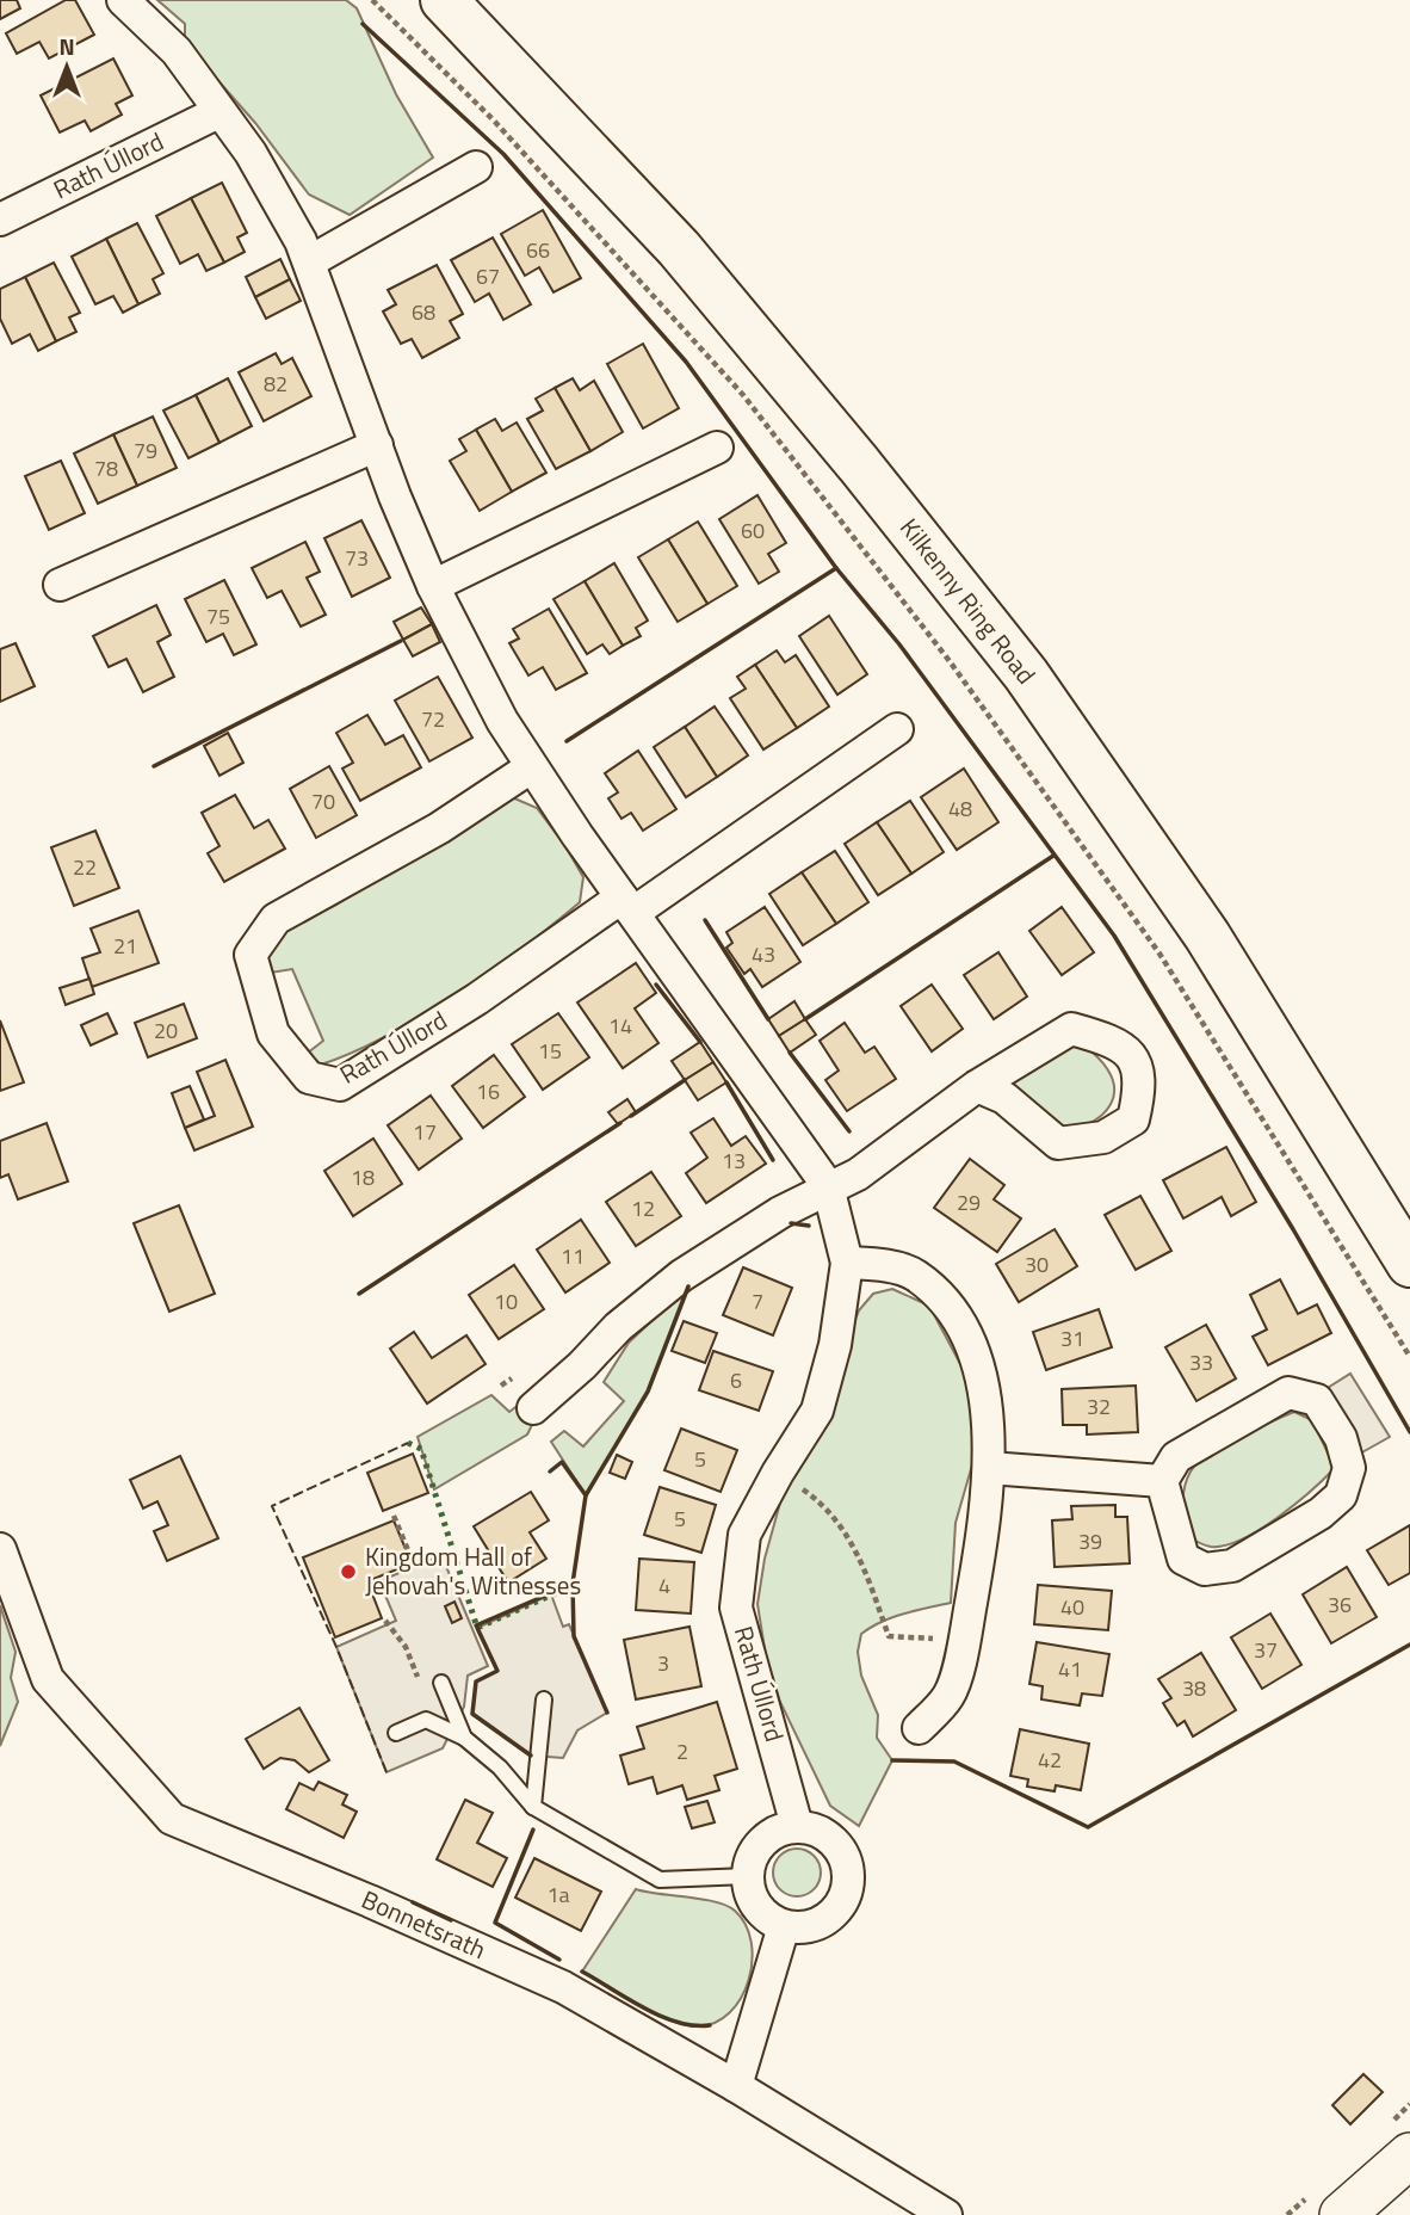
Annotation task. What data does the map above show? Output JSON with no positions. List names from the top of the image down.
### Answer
{
  "streets": {
    "main road": ["Kilkenny Ring Road"],
    "street": ["Rath Úllord", "Bonnetsrath"]
  },
  "places": ["Kingdom Hall of Jehovah's Witnesses"],
  "house_numbers": [
    "66",
    "67",
    "68",
    "82",
    "79",
    "78",
    "60",
    "73",
    "75",
    "72",
    "70",
    "48",
    "22",
    "21",
    "43",
    "14",
    "20",
    "15",
    "16",
    "17",
    "13",
    "18",
    "29",
    "12",
    "11",
    "30",
    "10",
    "7",
    "31",
    "33",
    "6",
    "32",
    "5",
    "5",
    "39",
    "4",
    "36",
    "40",
    "37",
    "3",
    "41",
    "38",
    "2",
    "42",
    "1a"
  ],
  "north": "top"
}
